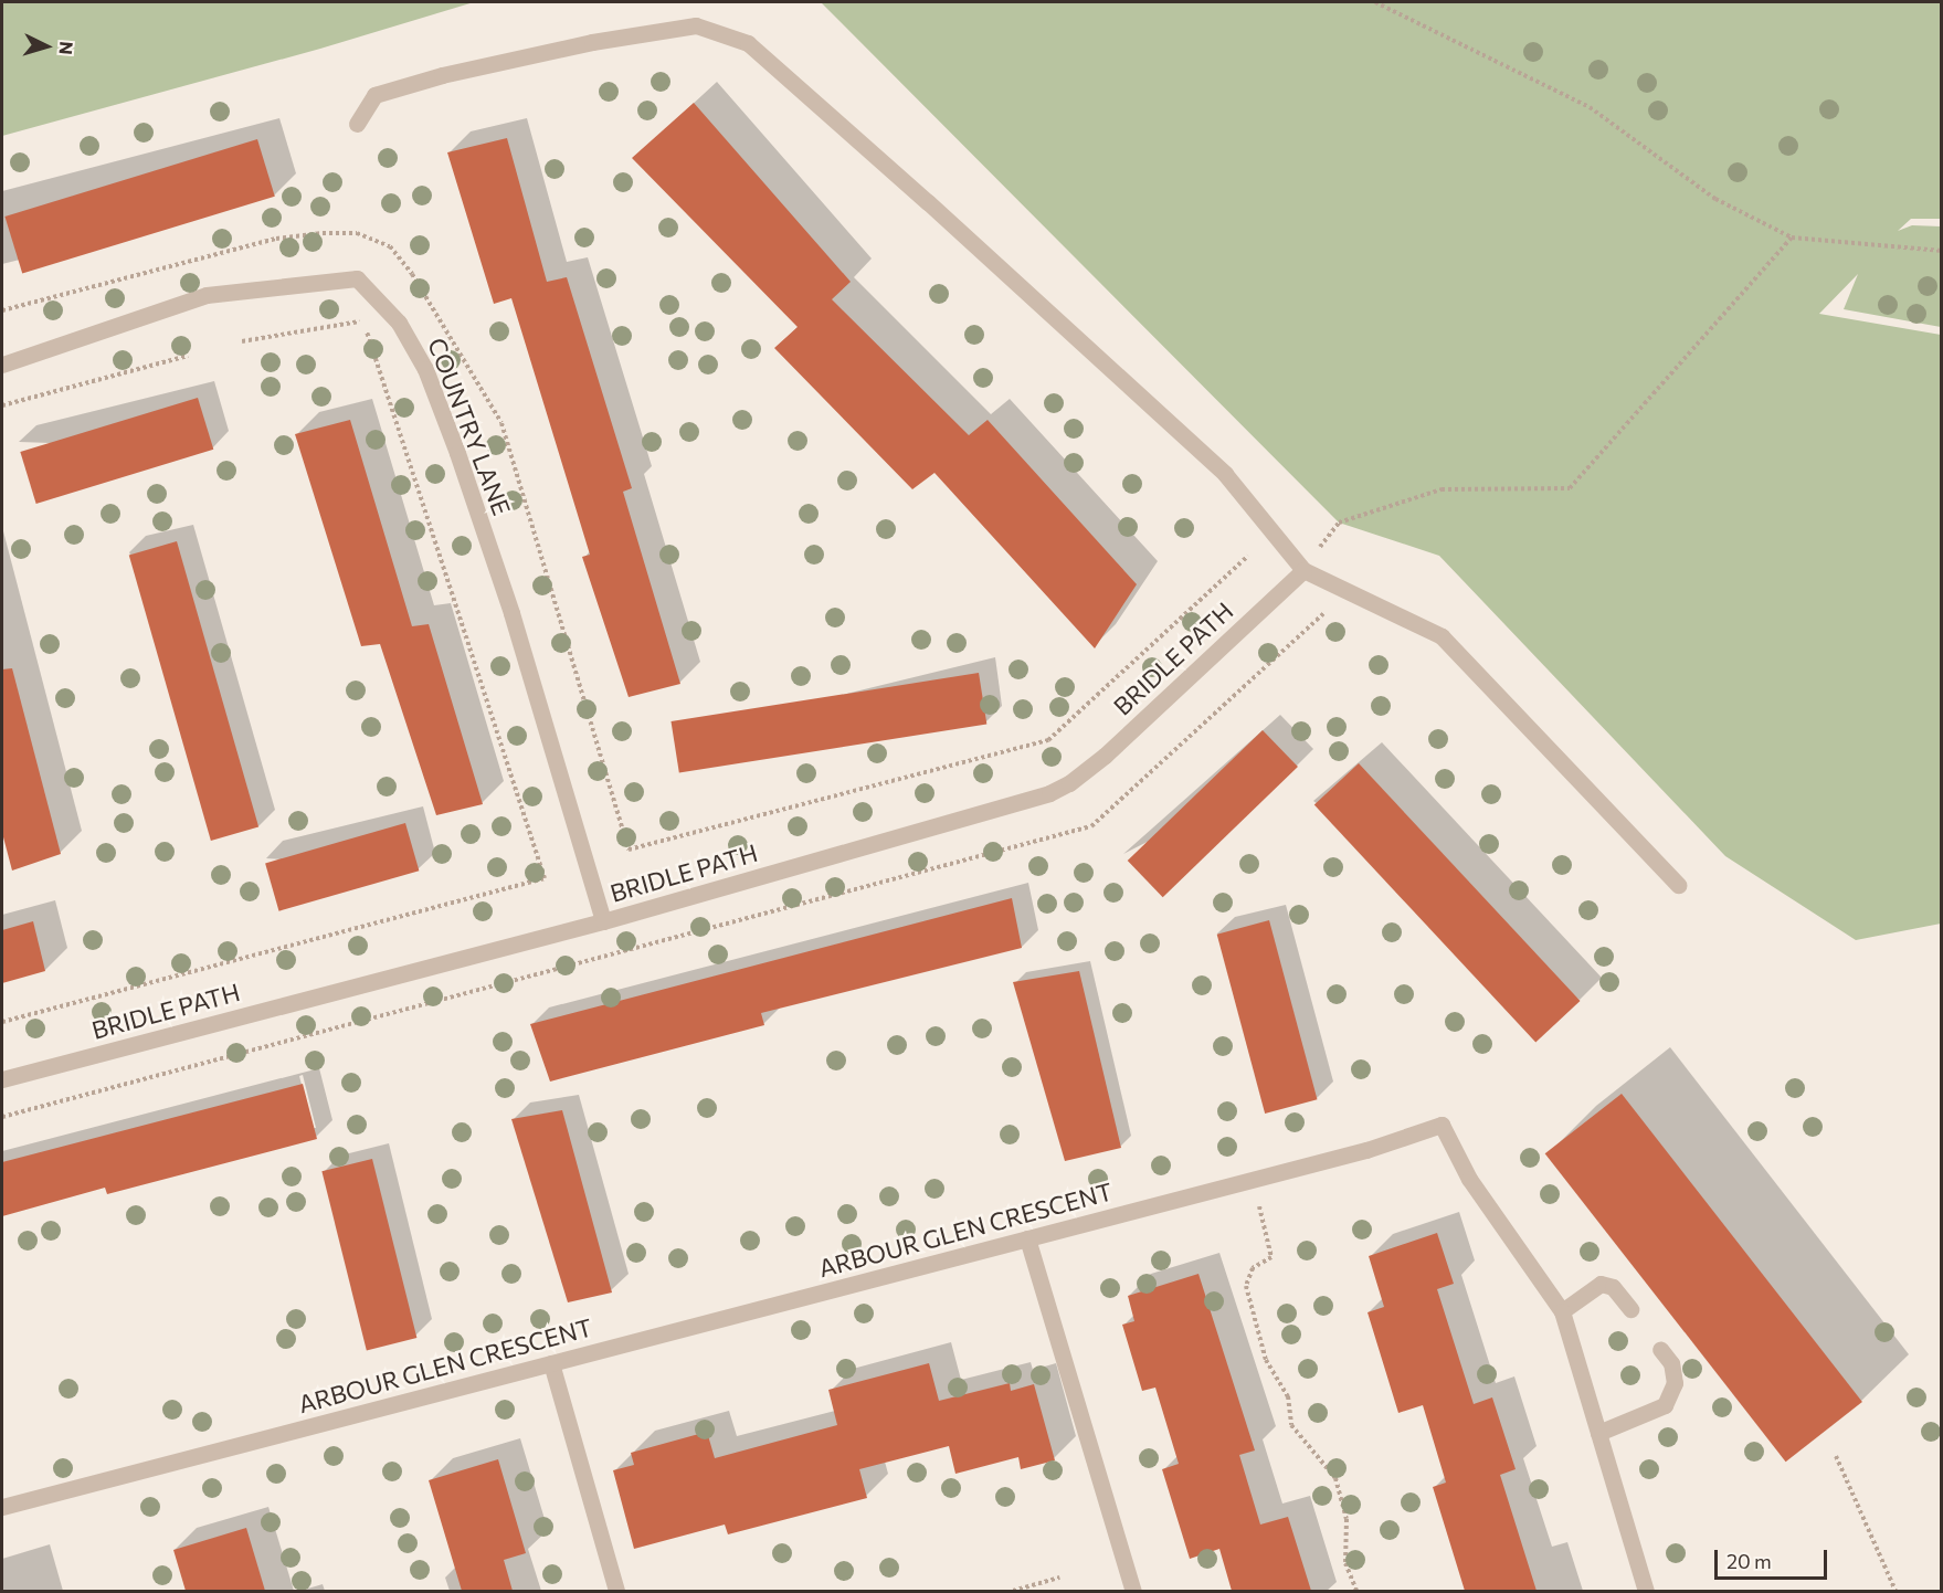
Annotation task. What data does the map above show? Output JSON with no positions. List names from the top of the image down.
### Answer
{
  "streets": {
    "street": ["COUNTRY LANE", "BRIDLE PATH", "ARBOUR GLEN CRESCENT"]
  },
  "crossings": [
    ["COUNTRY LANE", "BRIDLE PATH"]
  ],
  "scale_bar": "20 m",
  "north": "right"
}
